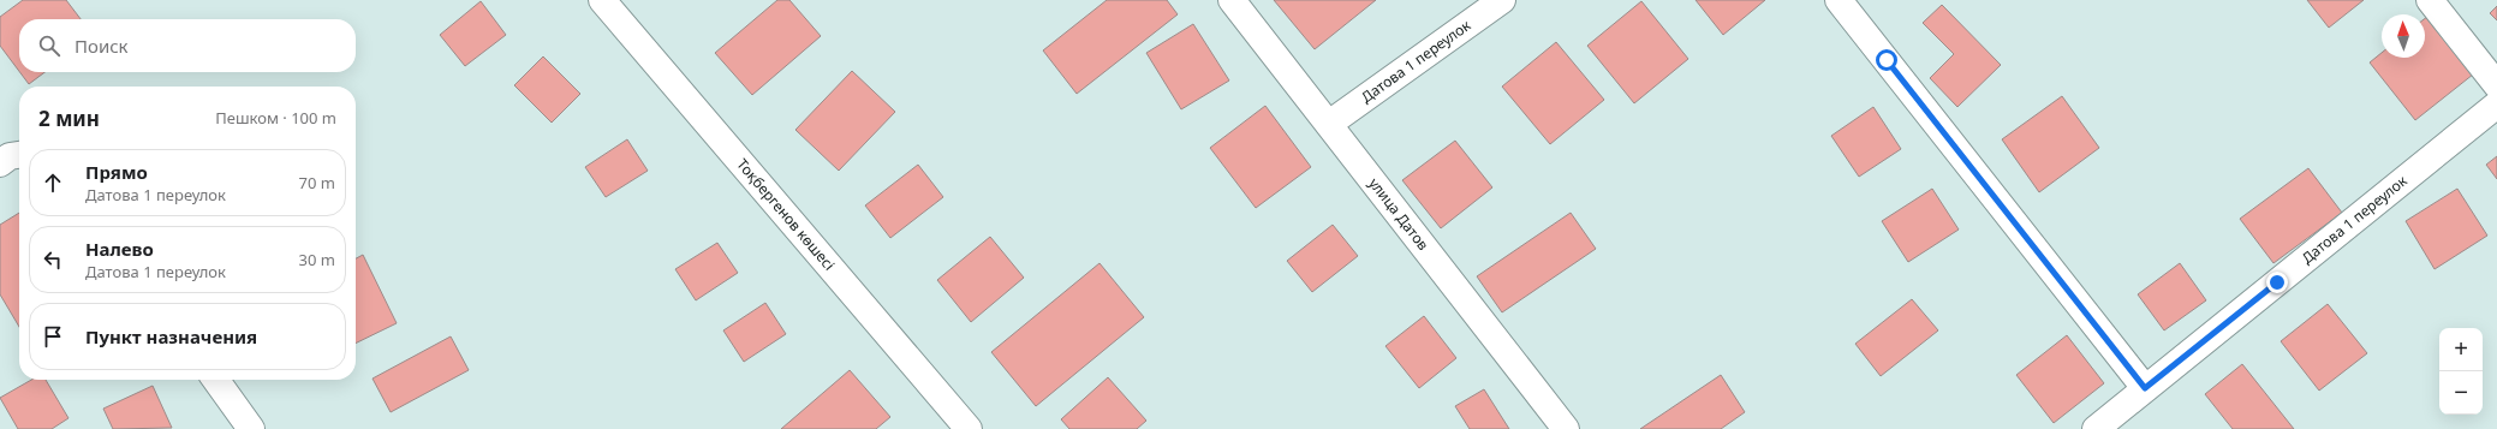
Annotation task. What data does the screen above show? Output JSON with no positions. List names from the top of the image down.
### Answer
{
  "streets": {
    "street": ["Датова 1 переулок", "улица Датов", "Тоқбергенов көшесі"]
  },
  "crossings": [
    ["Датова 1 переулок", "улица Датов"]
  ],
  "north": "top",
  "page": {
    "search": "Поиск",
    "heading": ["2 мин", "Пешком · 100 m"],
    "list": [
      ["Прямо", "Датова 1 переулок", "70 m"],
      ["Налево", "Датова 1 переулок", "30 m"],
      "Пункт назначения"
    ],
    "map_buttons": ["+", "−"]
  }
}
